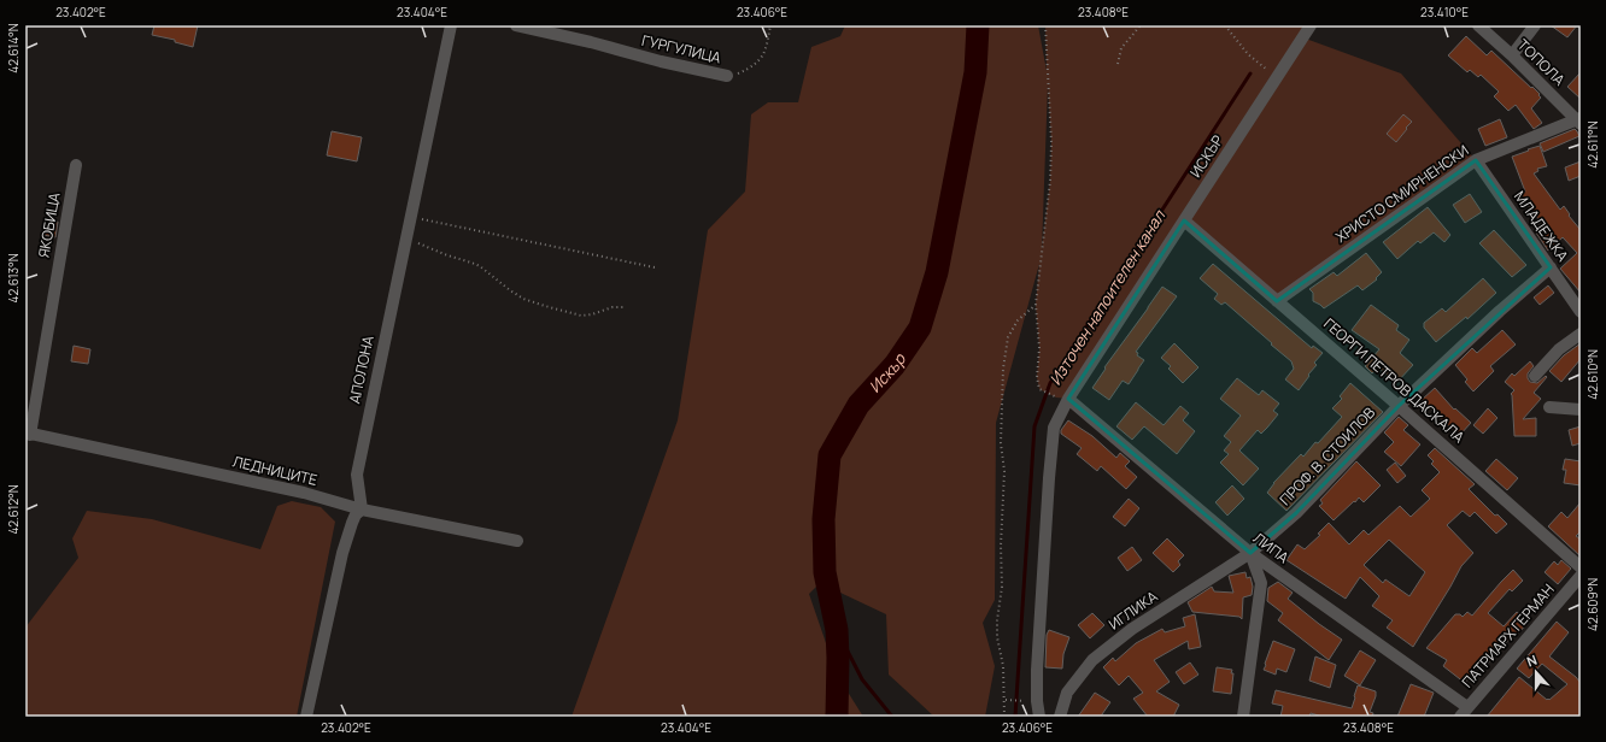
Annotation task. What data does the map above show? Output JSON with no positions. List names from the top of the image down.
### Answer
{
  "streets": {
    "street": [
      "ГУРГУЛИЦА",
      "ТОПОЛА",
      "ИСКЪР",
      "ХРИСТО СМИРНЕНСКИ",
      "ЯКОБИЦА",
      "МЛАДЕЖКА",
      "АПОЛОНА",
      "ГЕОРГИ ПЕТРОВ ДАСКАЛА",
      "ПРОФ. В. СТОИЛОВ",
      "ЛЕДНИЦИТЕ",
      "ЛИПА",
      "ИГЛИКА",
      "ПАТРИАРХ ГЕРМАН"
    ]
  },
  "crossings": [
    ["ТОПОЛА", "ХРИСТО СМИРНЕНСКИ"],
    ["ИСКЪР", "ГЕОРГИ ПЕТРОВ ДАСКАЛА"],
    ["ИСКЪР", "ЛИПА"],
    ["ХРИСТО СМИРНЕНСКИ", "МЛАДЕЖКА"],
    ["ХРИСТО СМИРНЕНСКИ", "ГЕОРГИ ПЕТРОВ ДАСКАЛА"],
    ["ЯКОБИЦА", "ЛЕДНИЦИТЕ"],
    ["МЛАДЕЖКА", "ПРОФ. В. СТОИЛОВ"],
    ["АПОЛОНА", "ЛЕДНИЦИТЕ"],
    ["ГЕОРГИ ПЕТРОВ ДАСКАЛА", "ПРОФ. В. СТОИЛОВ"],
    ["ПРОФ. В. СТОИЛОВ", "ЛИПА"],
    ["ПРОФ. В. СТОИЛОВ", "ИГЛИКА"],
    ["ЛИПА", "ИГЛИКА"],
    ["ЛИПА", "ПАТРИАРХ ГЕРМАН"]
  ],
  "water": ["Източен напоителен канал", "Искър"],
  "north": "top",
  "coordinates": [
    "23.402°E",
    "23.404°E",
    "23.406°E",
    "23.408°E",
    "23.410°E",
    "42.614°N",
    "42.611°N",
    "42.613°N",
    "42.610°N",
    "42.612°N",
    "42.609°N"
  ]
}
